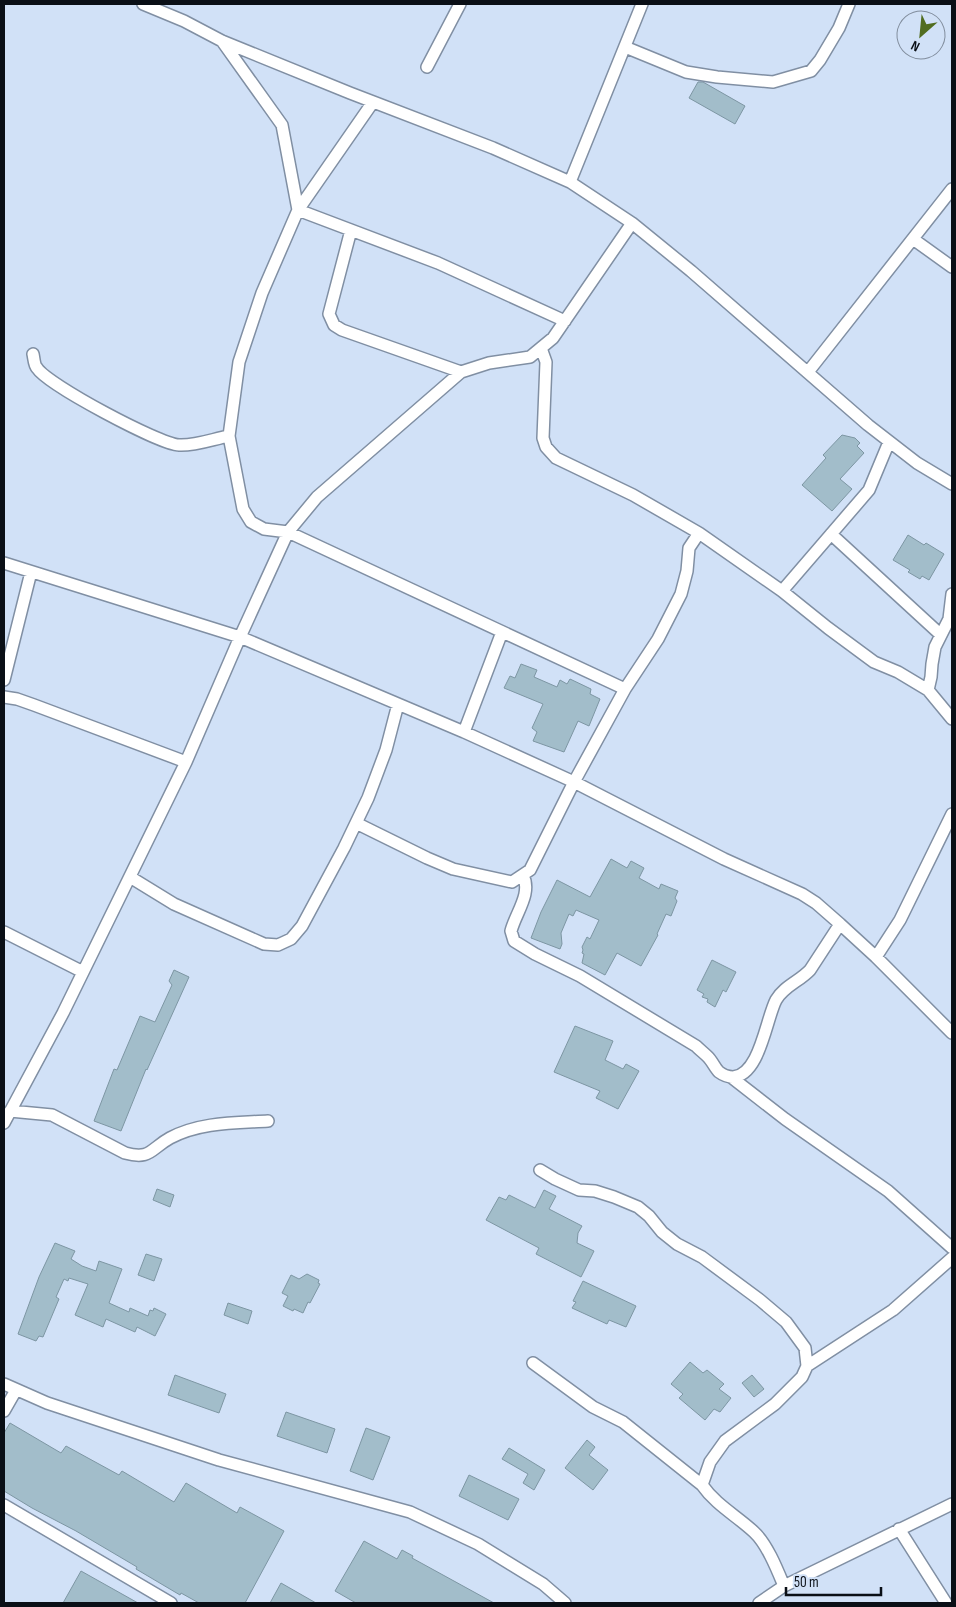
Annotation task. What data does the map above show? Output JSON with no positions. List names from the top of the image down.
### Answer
{
  "scale_bar": "50 m",
  "north": "bottom left"
}
